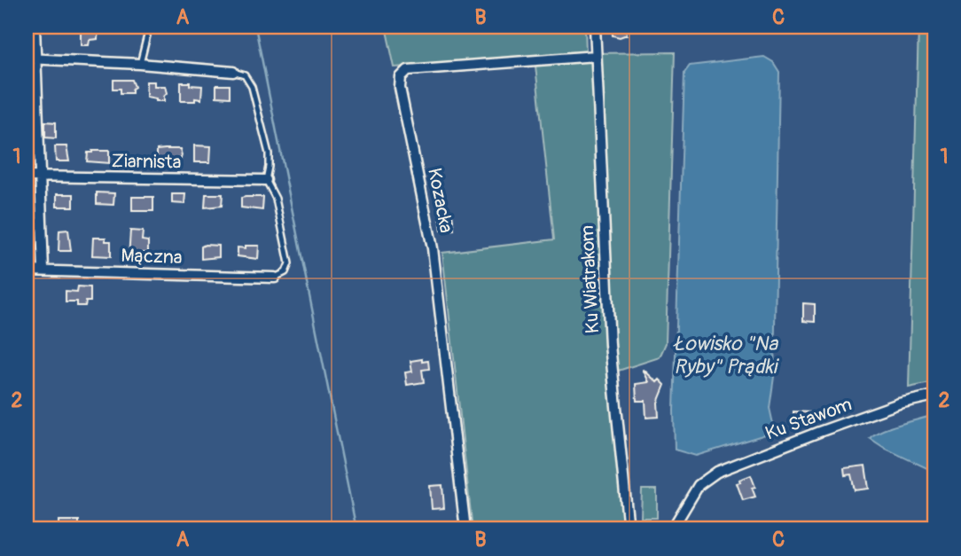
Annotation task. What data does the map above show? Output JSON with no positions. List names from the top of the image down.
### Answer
{
  "streets": {
    "street": [
      "Ziarnista",
      "Kozacka",
      "Mączna",
      "Ku Wiatrakom",
      "Ku Stawom"
    ]
  },
  "crossings": [
    ["Kozacka", "Ku Wiatrakom"]
  ],
  "water": ["Łowisko \"Na Ryby\" Prądki"],
  "grid": {
    "columns": ["A", "B", "C"],
    "rows": ["1", "2"]
  }
}
